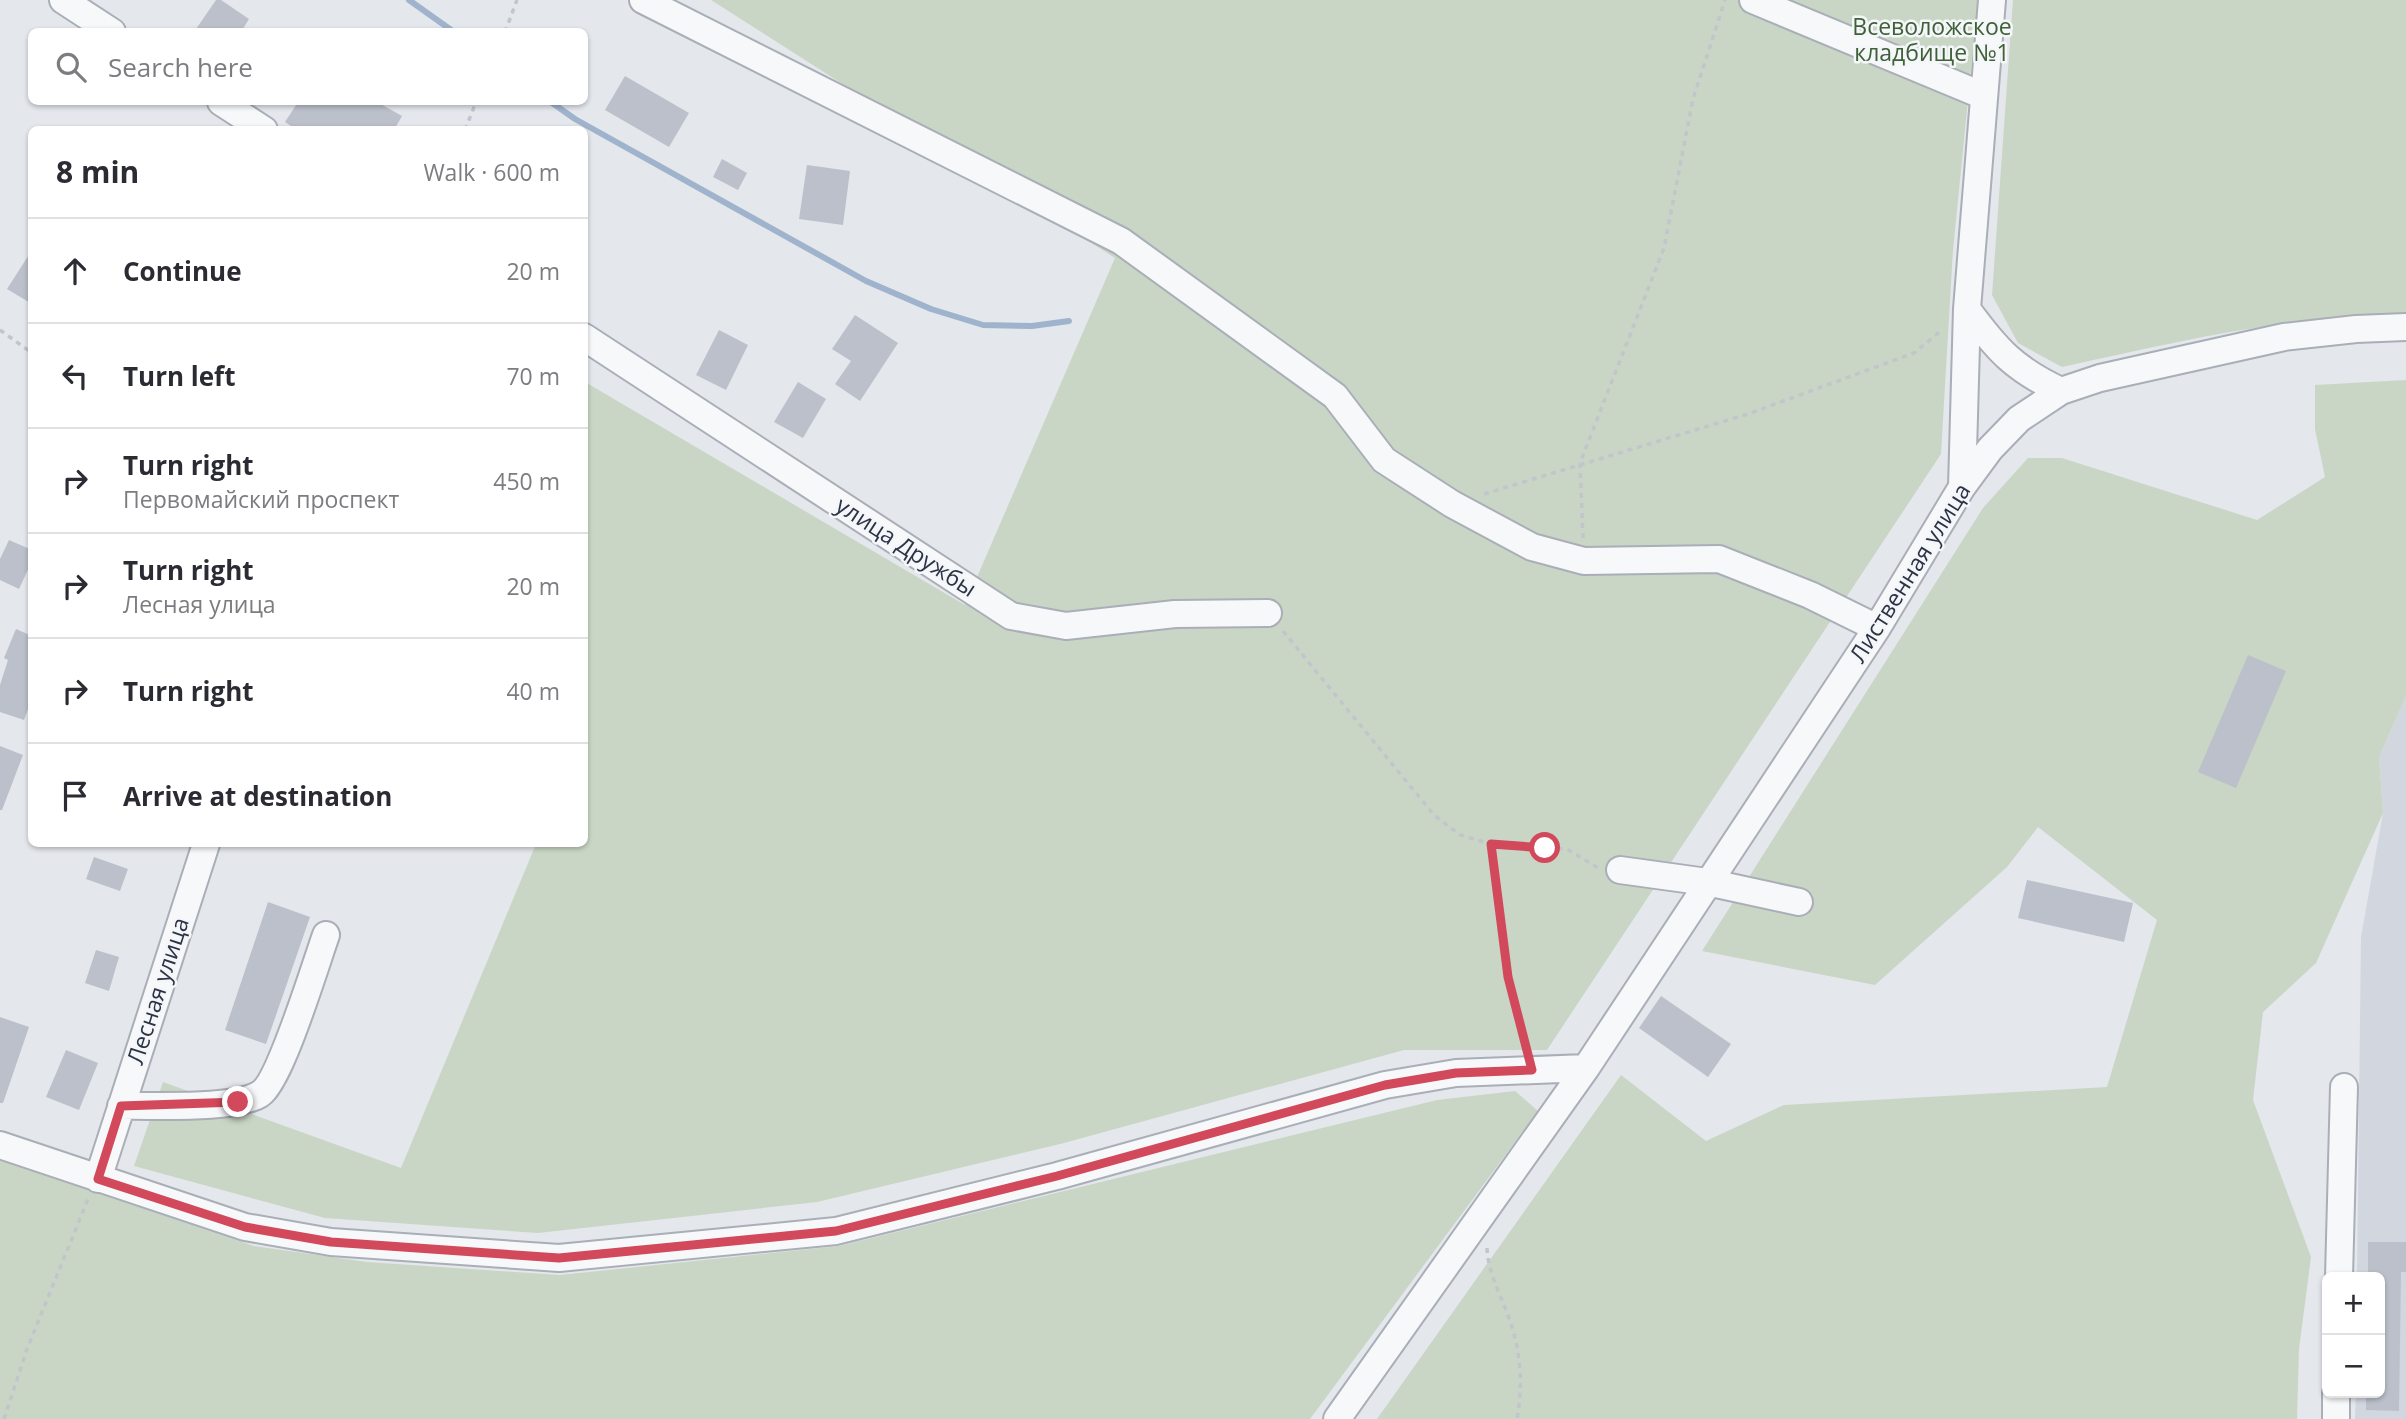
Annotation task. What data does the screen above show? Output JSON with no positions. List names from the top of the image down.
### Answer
{
  "streets": {
    "street": ["улица Дружбы", "Лиственная улица", "Лесная улица"]
  },
  "parks": ["Всеволожское кладбище №1"],
  "page": {
    "search": "Search here",
    "heading": ["8 min", "Walk · 600 m"],
    "list": [
      ["Continue", "20 m"],
      ["Turn left", "70 m"],
      ["Turn right", "Первомайский проспект", "450 m"],
      ["Turn right", "Лесная улица", "20 m"],
      ["Turn right", "40 m"],
      "Arrive at destination"
    ],
    "map_buttons": ["+", "−"]
  }
}
